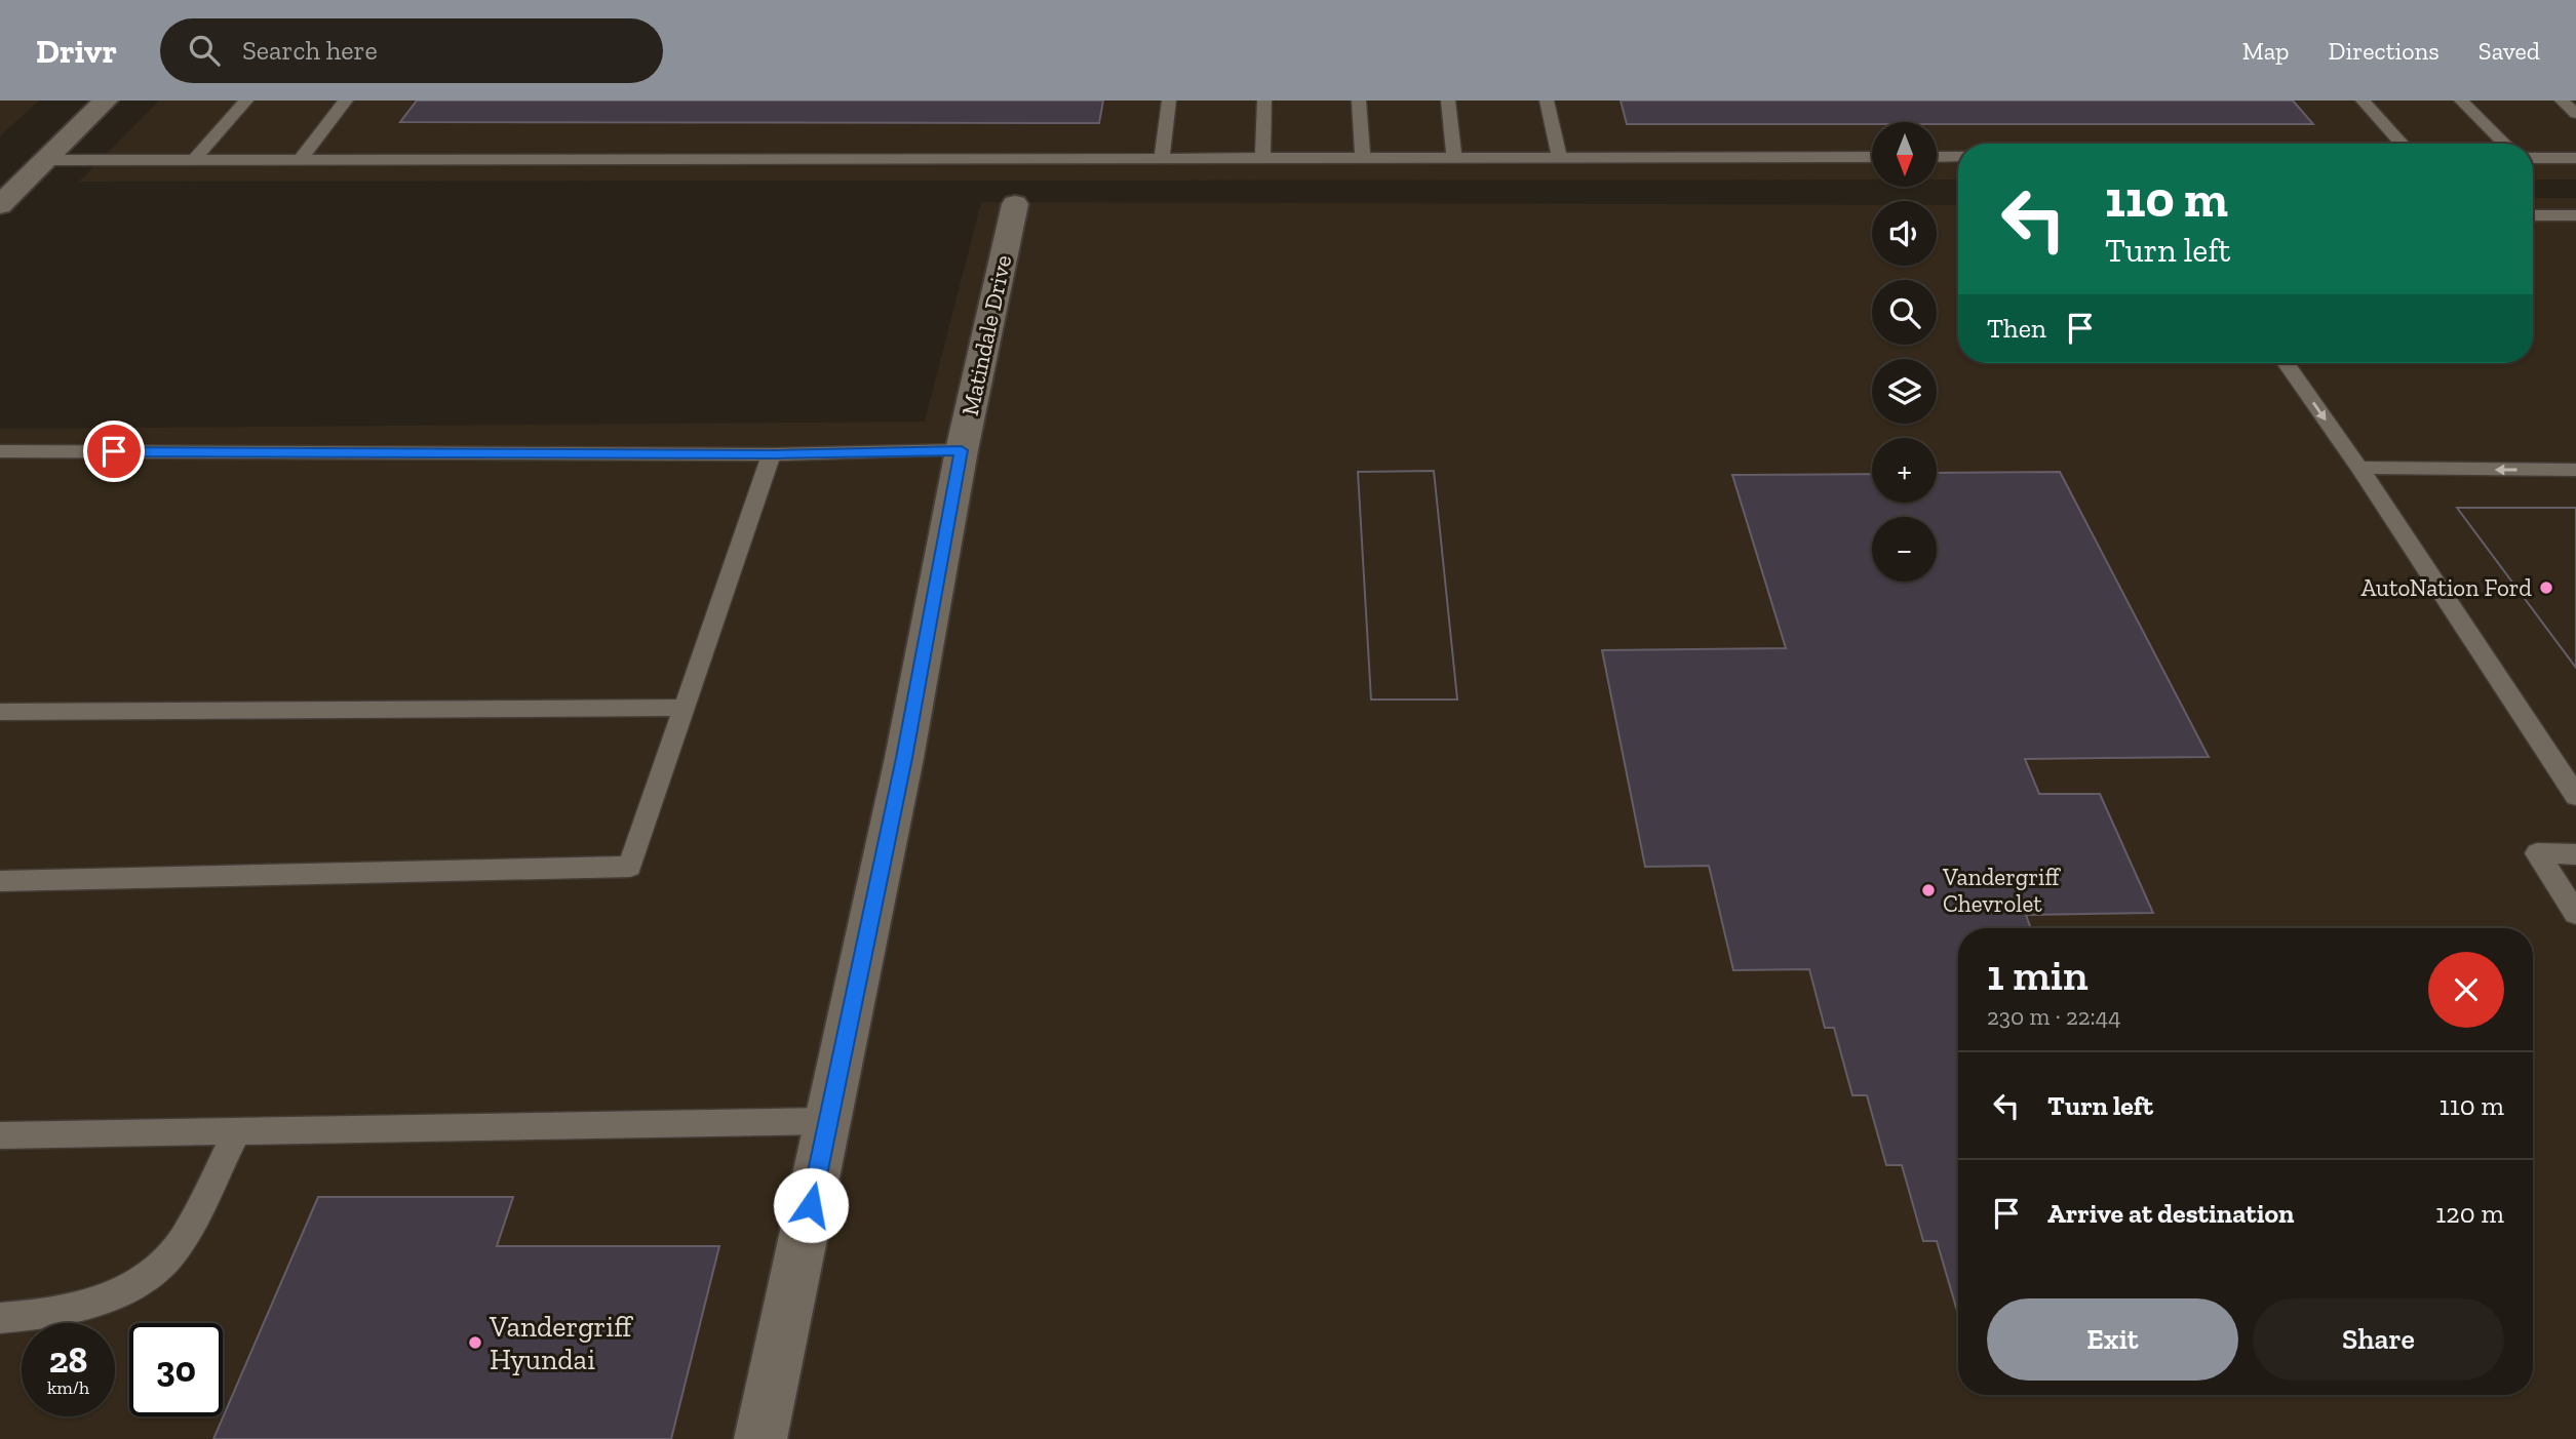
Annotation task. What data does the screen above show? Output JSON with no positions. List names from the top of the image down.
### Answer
{
  "streets": {
    "street": ["Matindale Drive"]
  },
  "places": ["AutoNation Ford", "Vandergriff Chevrolet", "Vandergriff Hyundai"],
  "north": "bottom",
  "page": {
    "header": "Drivr",
    "search": "Search here",
    "nav": ["Map", "Directions", "Saved"],
    "map_buttons": ["+", "−"],
    "turn": ["110 m", "Turn left"],
    "then": "Then",
    "heading": ["1 min", "230 m · 22:44"],
    "list": [
      {
        "name": "Turn left",
        "value": "110 m"
      },
      {
        "name": "Arrive at destination",
        "value": "120 m"
      }
    ],
    "buttons": ["Exit", "Share"],
    "speed": "28 km/h",
    "limit": "30"
  }
}
